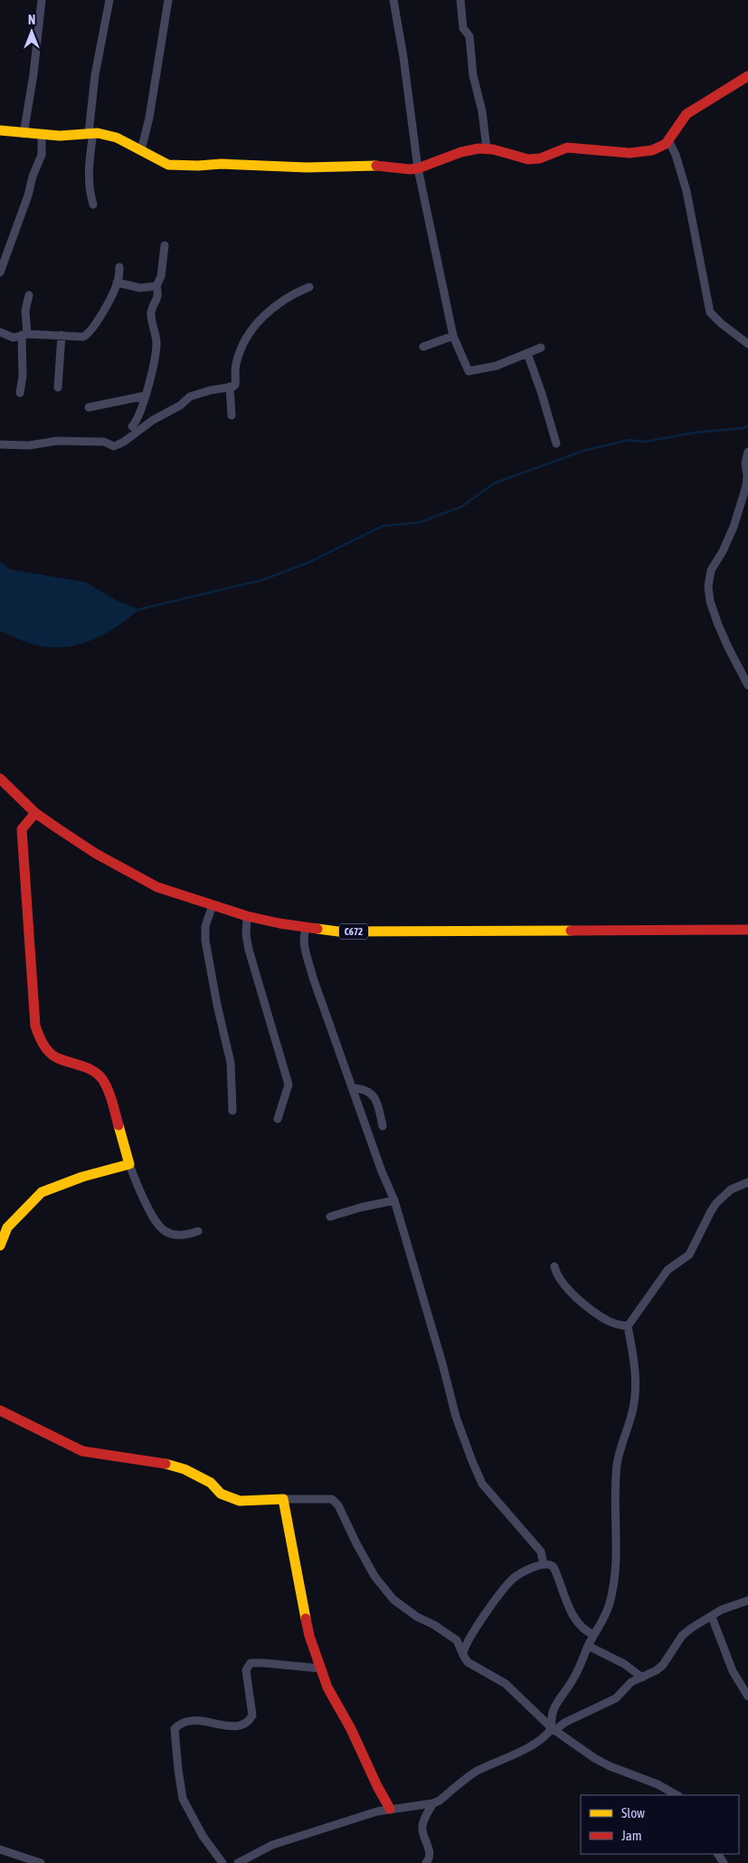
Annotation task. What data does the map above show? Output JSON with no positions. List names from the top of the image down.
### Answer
{
  "streets": {
    "street": ["C672"]
  },
  "legend": ["Slow", "Jam"],
  "north": "top"
}
